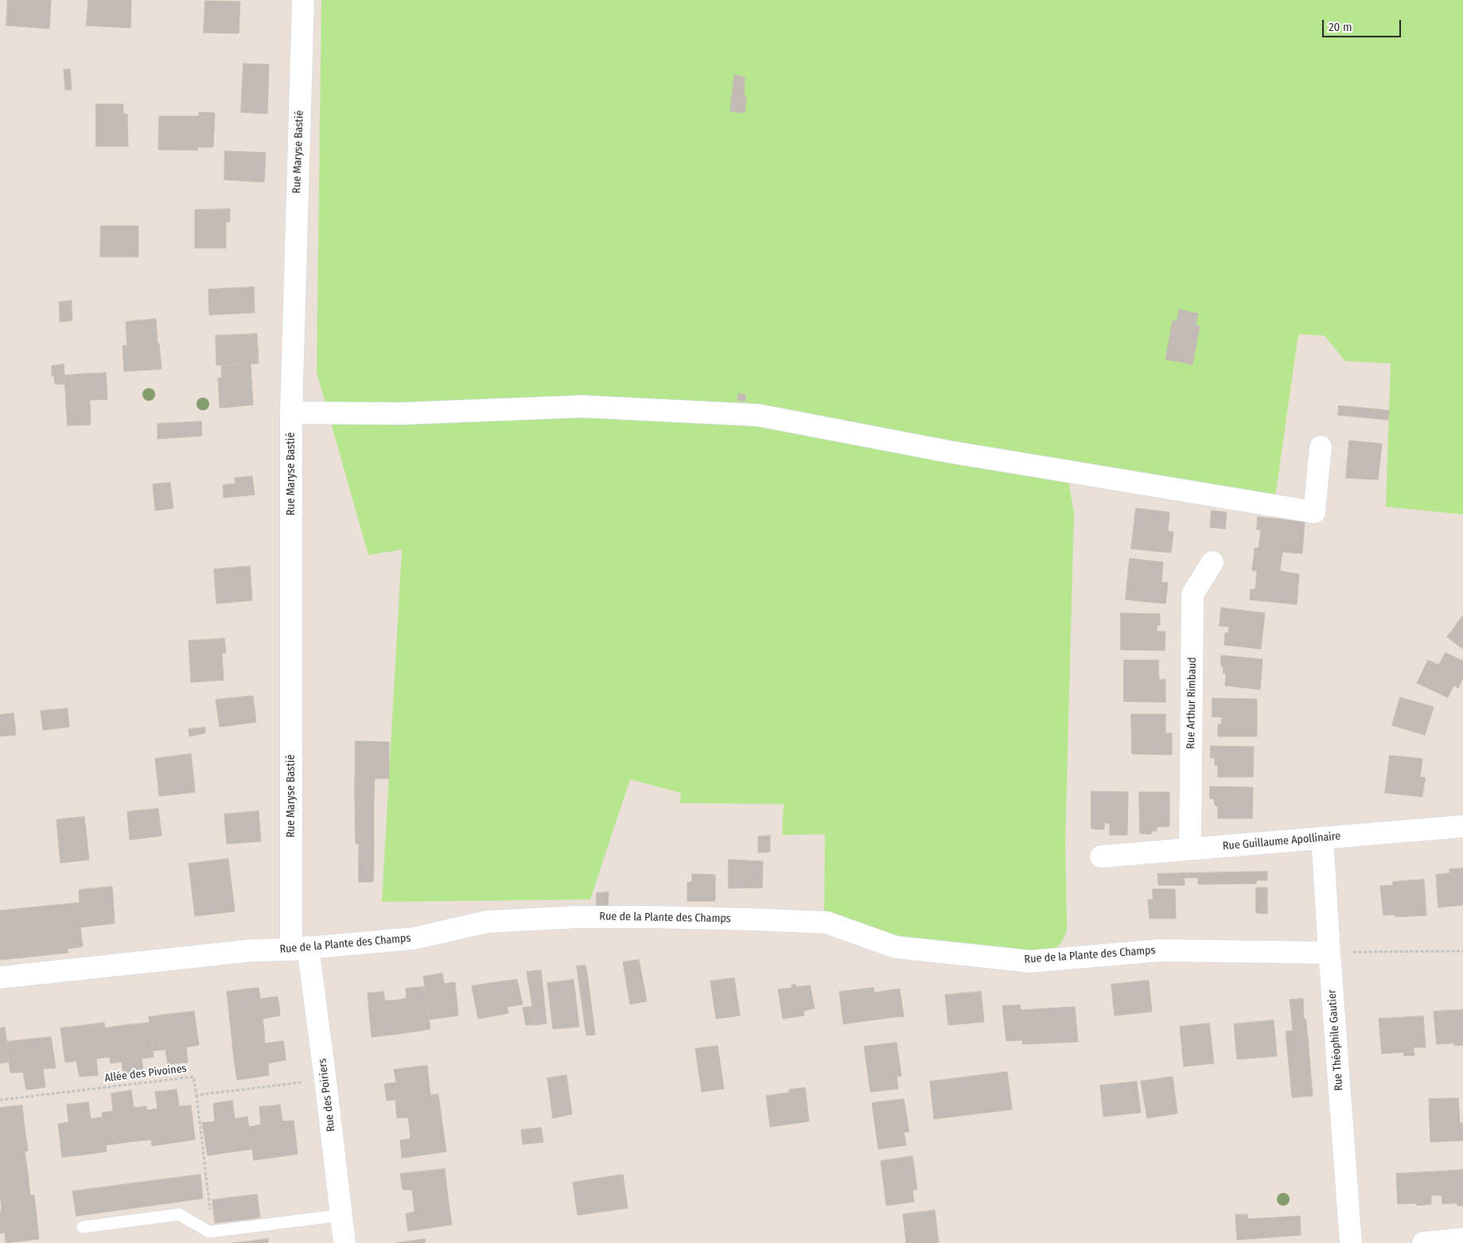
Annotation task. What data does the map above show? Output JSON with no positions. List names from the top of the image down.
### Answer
{
  "streets": {
    "street": [
      "Rue Maryse Bastié",
      "Rue Arthur Rimbaud",
      "Rue Guillaume Apollinaire",
      "Rue de la Plante des Champs",
      "Rue Théophile Gautier",
      "Rue des Poiriers"
    ],
    "path": ["Allée des Pivoines"]
  },
  "crossings": [
    ["Rue Maryse Bastié", "Rue de la Plante des Champs"],
    ["Rue Maryse Bastié", "Rue des Poiriers"],
    ["Rue Arthur Rimbaud", "Rue Guillaume Apollinaire"],
    ["Rue Guillaume Apollinaire", "Rue Théophile Gautier"],
    ["Rue de la Plante des Champs", "Rue Théophile Gautier"],
    ["Rue de la Plante des Champs", "Rue des Poiriers"]
  ],
  "scale_bar": "20 m"
}
